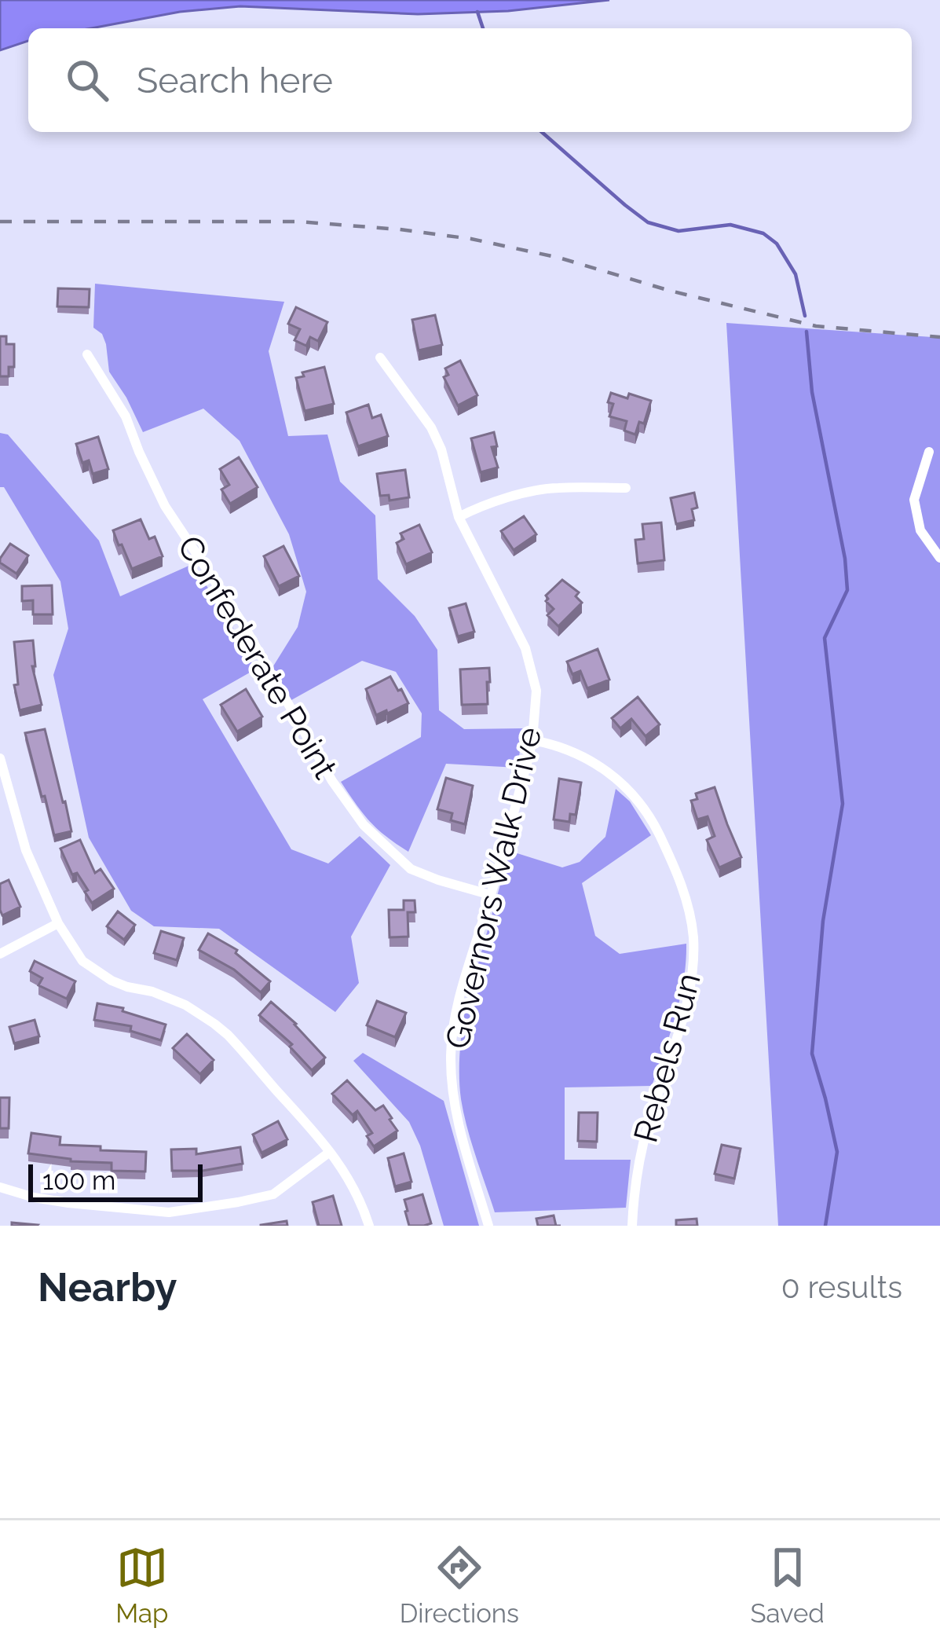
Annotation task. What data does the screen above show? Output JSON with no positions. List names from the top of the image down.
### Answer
{
  "streets": {
    "street": ["Confederate Point", "Governors Walk Drive", "Rebels Run"]
  },
  "crossings": [
    ["Confederate Point", "Governors Walk Drive"],
    ["Governors Walk Drive", "Rebels Run"]
  ],
  "scale_bar": "100 m",
  "page": {
    "search": "Search here",
    "scale": "100 m",
    "heading": ["Nearby", "0 results"],
    "nav": ["Map", "Directions", "Saved"]
  }
}
